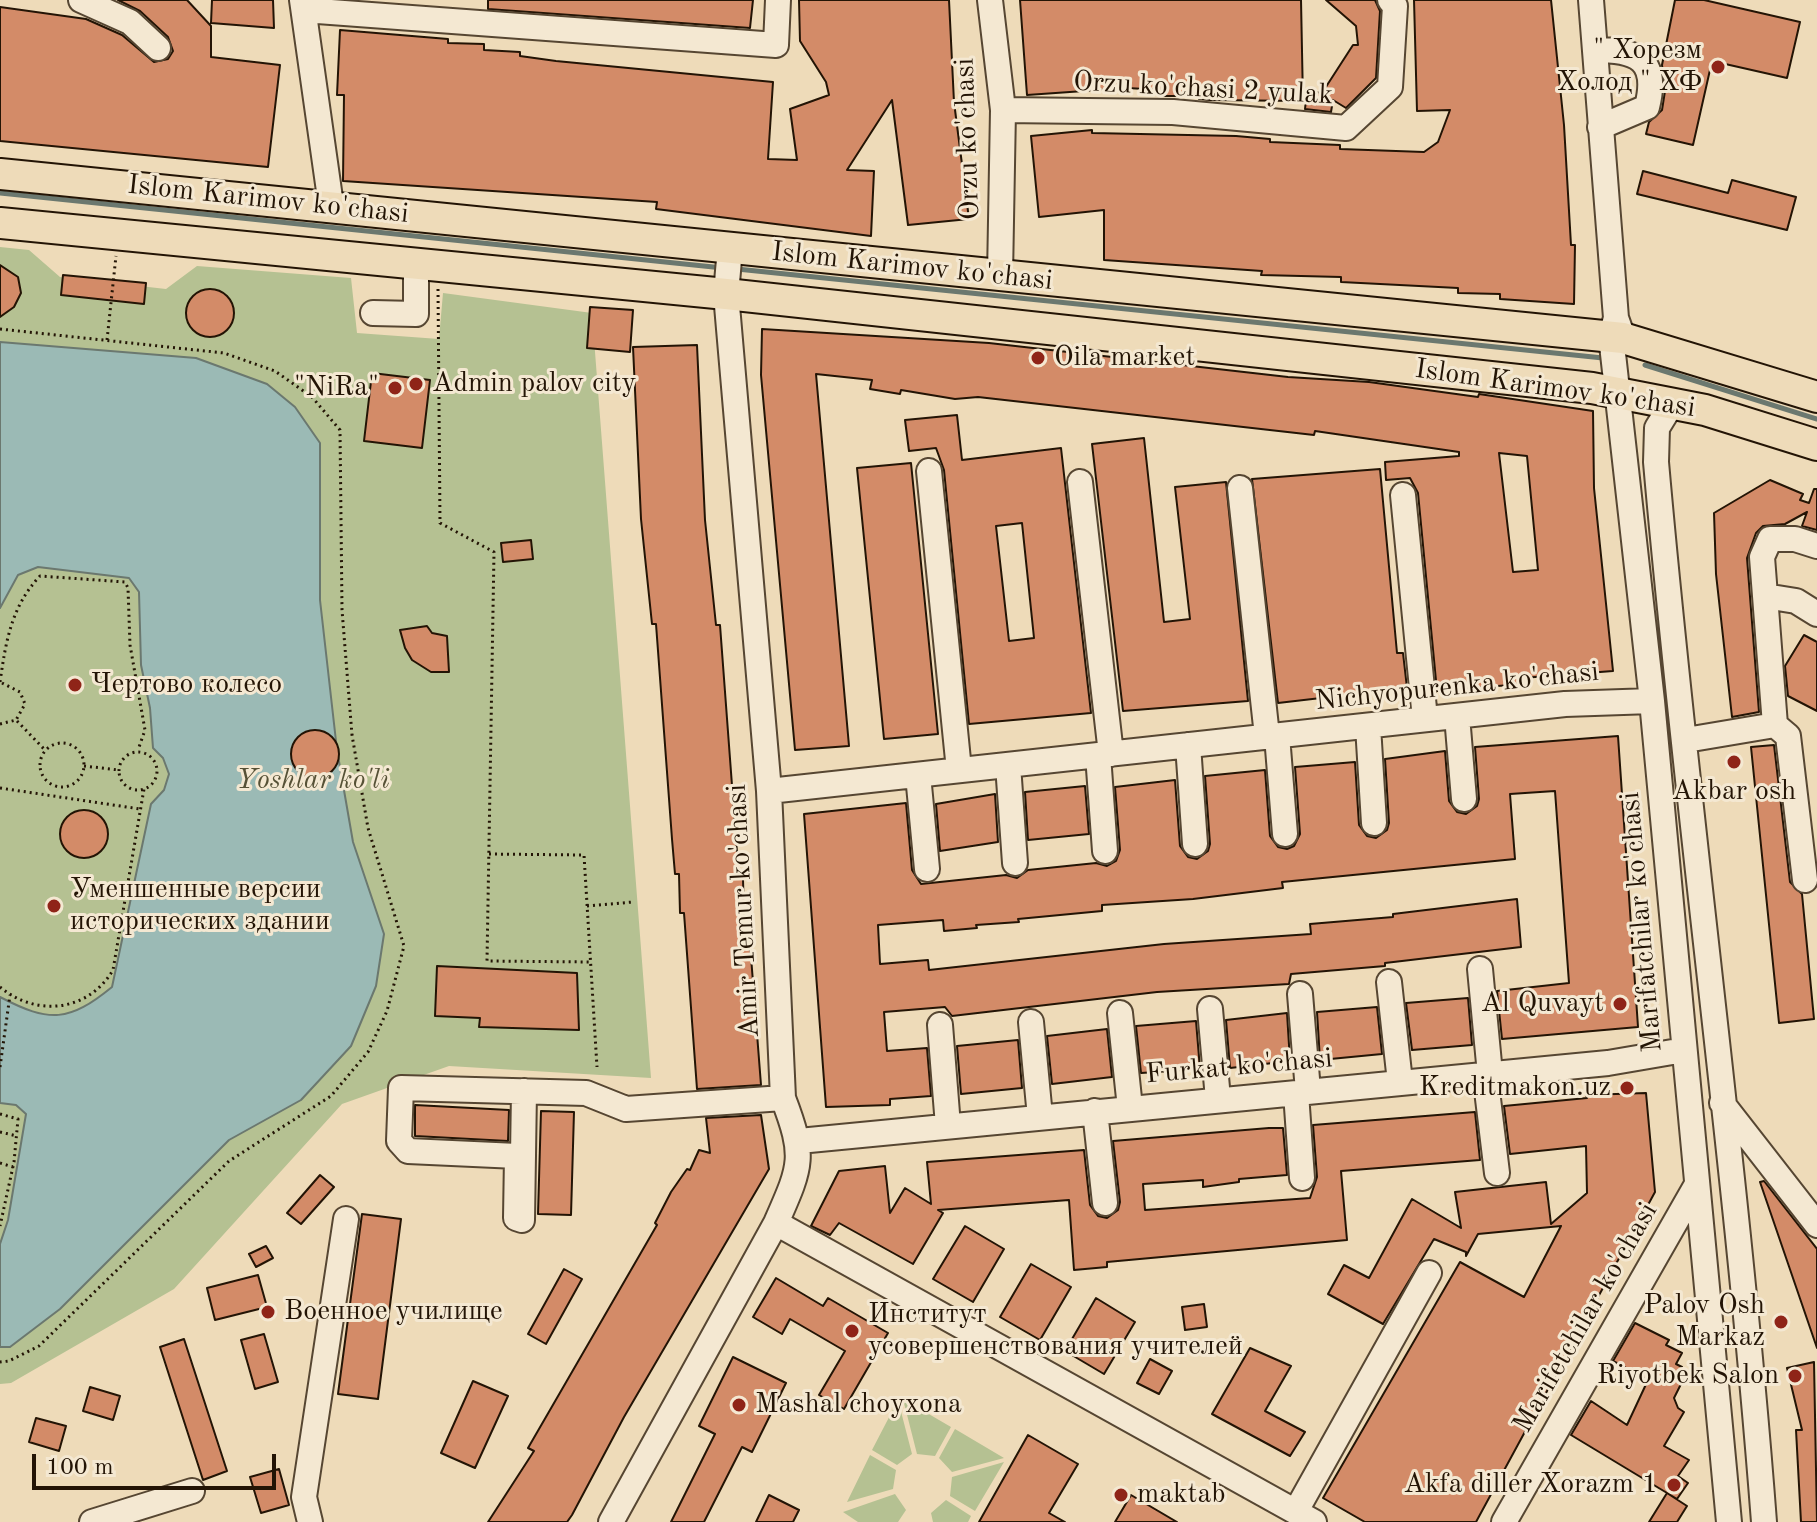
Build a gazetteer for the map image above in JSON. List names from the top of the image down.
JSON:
{
  "streets": {
    "main road": ["Islom Karimov ko'chasi"],
    "street": [
      "Orzu ko'chasi 2 yulak",
      "Orzu ko'chasi",
      "Nichyopurenka ko'chasi",
      "Amir Temur ko'chasi",
      "Marifatchilar ko'chasi",
      "Furkat ko'chasi",
      "Marifetchilar ko'chasi"
    ]
  },
  "crossings": [
    ["Orzu ko'chasi 2 yulak", "Orzu ko'chasi"],
    ["Orzu ko'chasi", "Islom Karimov ko'chasi"],
    ["Islom Karimov ko'chasi", "Amir Temur ko'chasi"],
    ["Islom Karimov ko'chasi", "Marifatchilar ko'chasi"],
    ["Nichyopurenka ko'chasi", "Amir Temur ko'chasi"],
    ["Nichyopurenka ko'chasi", "Marifatchilar ko'chasi"],
    ["Amir Temur ko'chasi", "Furkat ko'chasi"],
    ["Marifatchilar ko'chasi", "Furkat ko'chasi"],
    ["Marifatchilar ko'chasi", "Marifetchilar ko'chasi"]
  ],
  "parks": ["Yoshlar ko'li"],
  "places": [
    "\" Хорезм Холод \" ХФ",
    "Oila market",
    "Admin palov city",
    "\"NiRa\"",
    "Чертово колесо",
    "Akbar osh",
    "Уменшенные версии исторических здании",
    "Al Quvayt",
    "Kreditmakon.uz",
    "Военное училище",
    "Palov Osh Markaz",
    "Институт усовершенствования учителей",
    "Riyotbek Salon",
    "Mashal choyxona",
    "Akfa diller Xorazm 1",
    "maktab"
  ],
  "scale_bar": "100 m"
}
